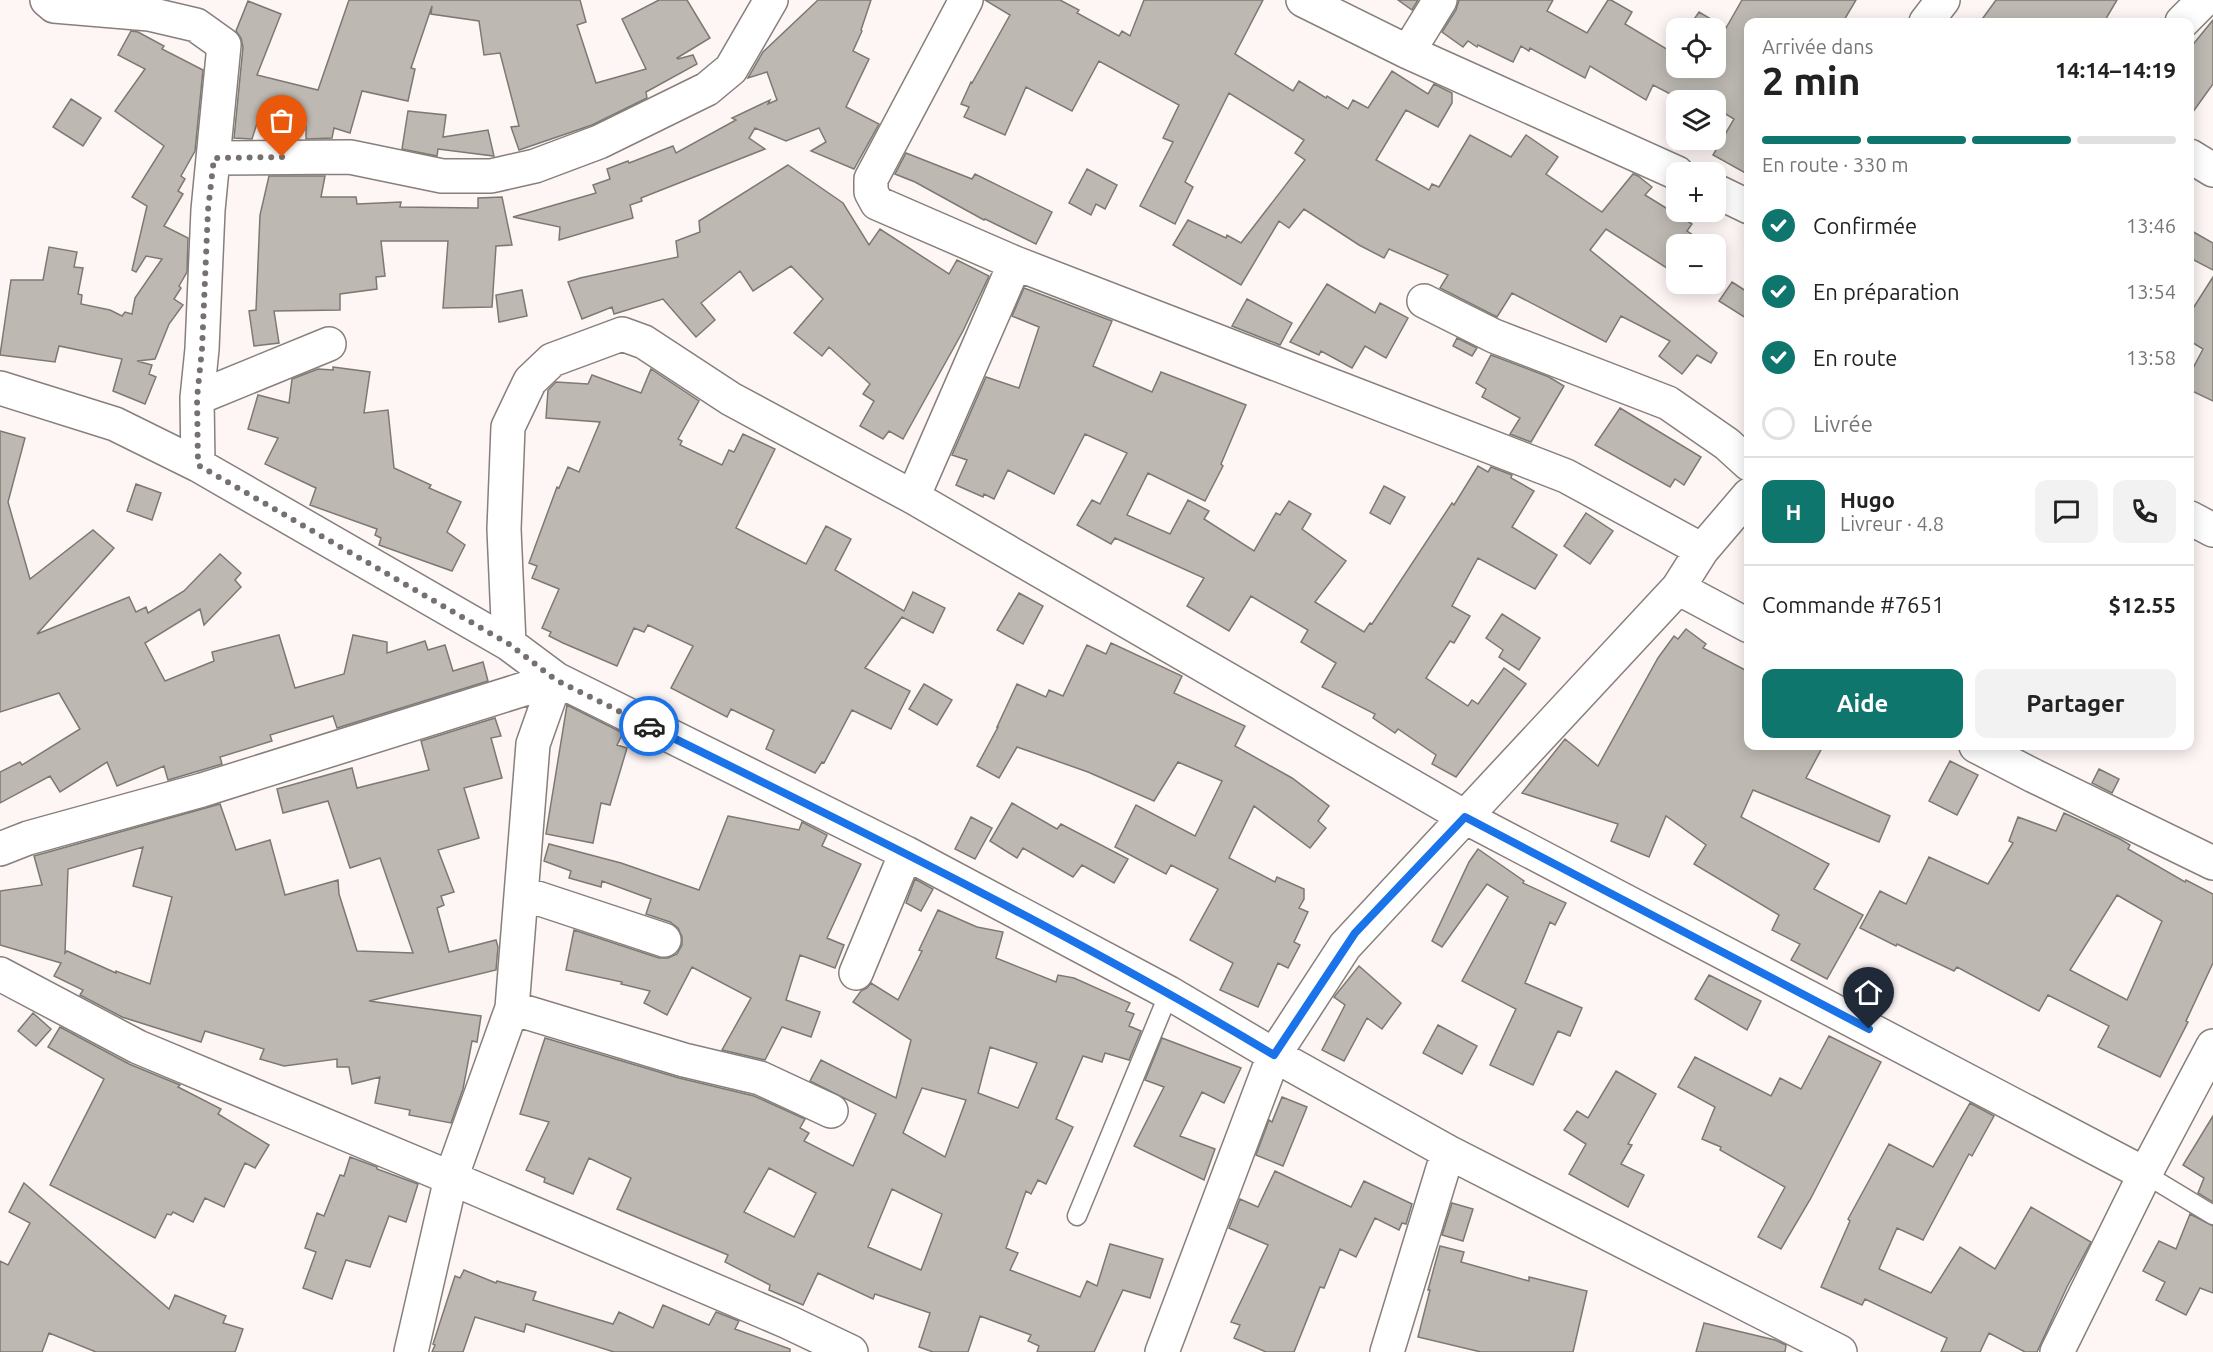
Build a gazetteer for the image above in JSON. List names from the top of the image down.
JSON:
{
  "page": {
    "map_buttons": ["+", "−"],
    "heading": ["2 min", "Arrivée dans", "14:14–14:19"],
    "panel": [
      "Hugo",
      "Livreur · 4.8",
      "Commande #7651",
      "$12.55"
    ],
    "bar": "En route · 330 m",
    "list": [
      ["Confirmée", "13:46"],
      ["En préparation", "13:54"],
      ["En route", "13:58"],
      "Livrée"
    ],
    "round": "H",
    "buttons": ["Aide", "Partager"]
  }
}
